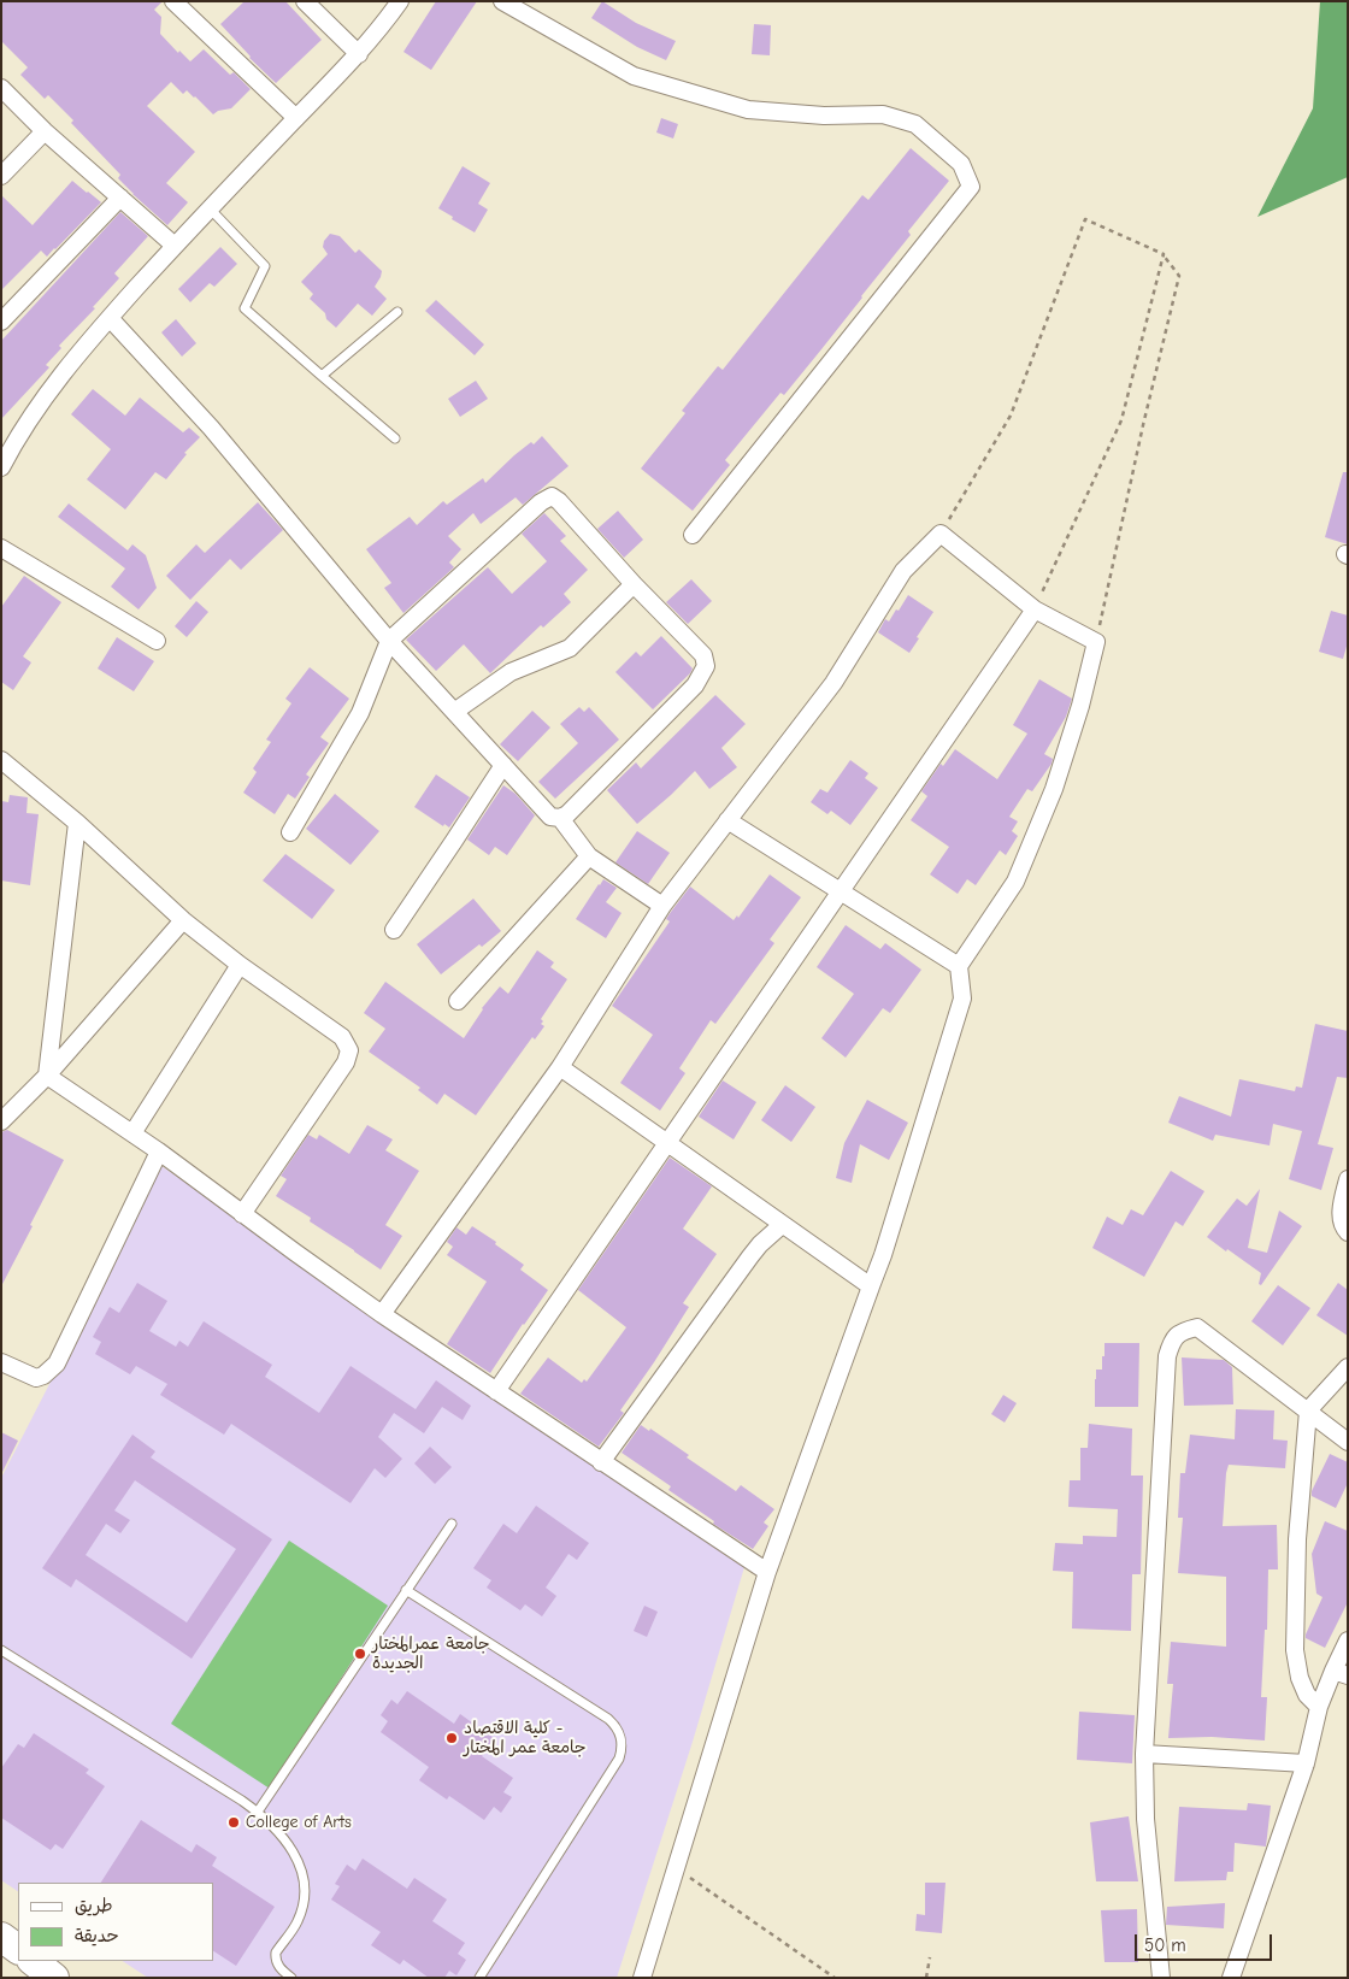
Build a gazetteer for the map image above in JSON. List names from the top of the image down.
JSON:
{
  "places": ["جامعة عمرالمختار الجديدة", "كلية الاقتصاد - جامعة عمر المختار", "College of Arts"],
  "legend": ["طريق", "حديقة"],
  "scale_bar": "50 m"
}
